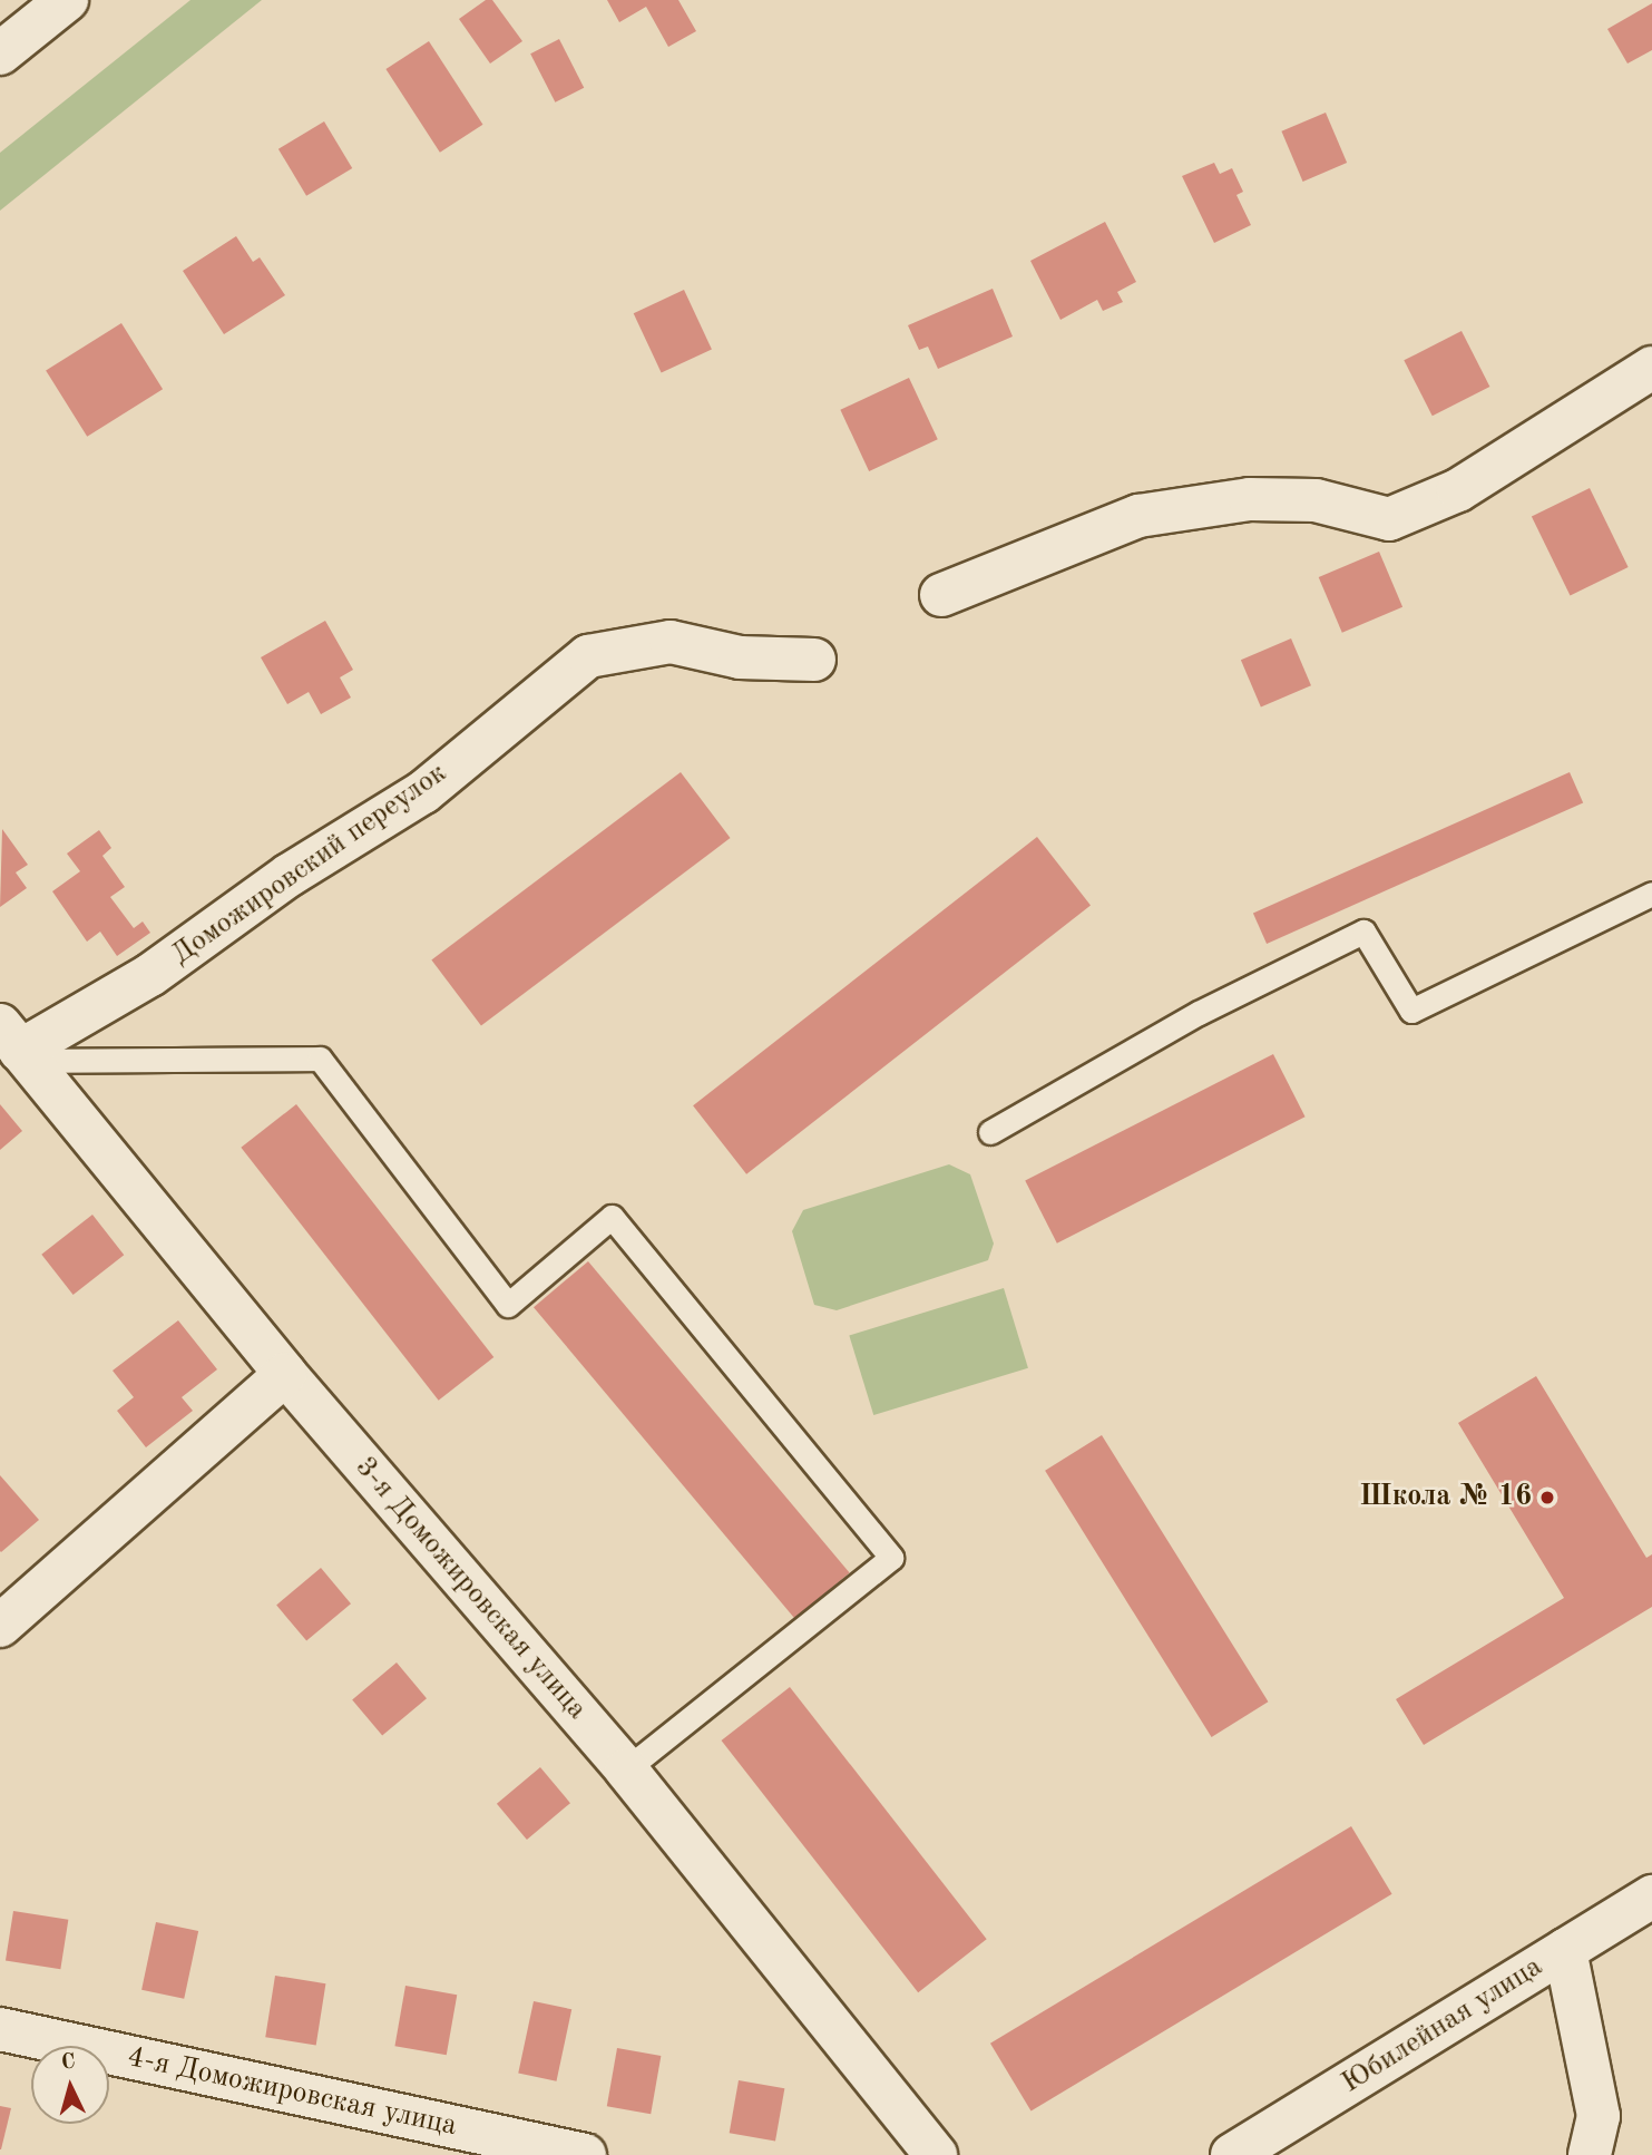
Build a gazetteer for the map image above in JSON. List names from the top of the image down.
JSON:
{
  "streets": {
    "street": [
      "Доможировский переулок",
      "3-я Доможировская улица",
      "Юбилейная улица",
      "4-я Доможировская улица"
    ]
  },
  "crossings": [
    ["Доможировский переулок", "3-я Доможировская улица"]
  ],
  "places": ["Школа № 16"],
  "north": "top"
}
